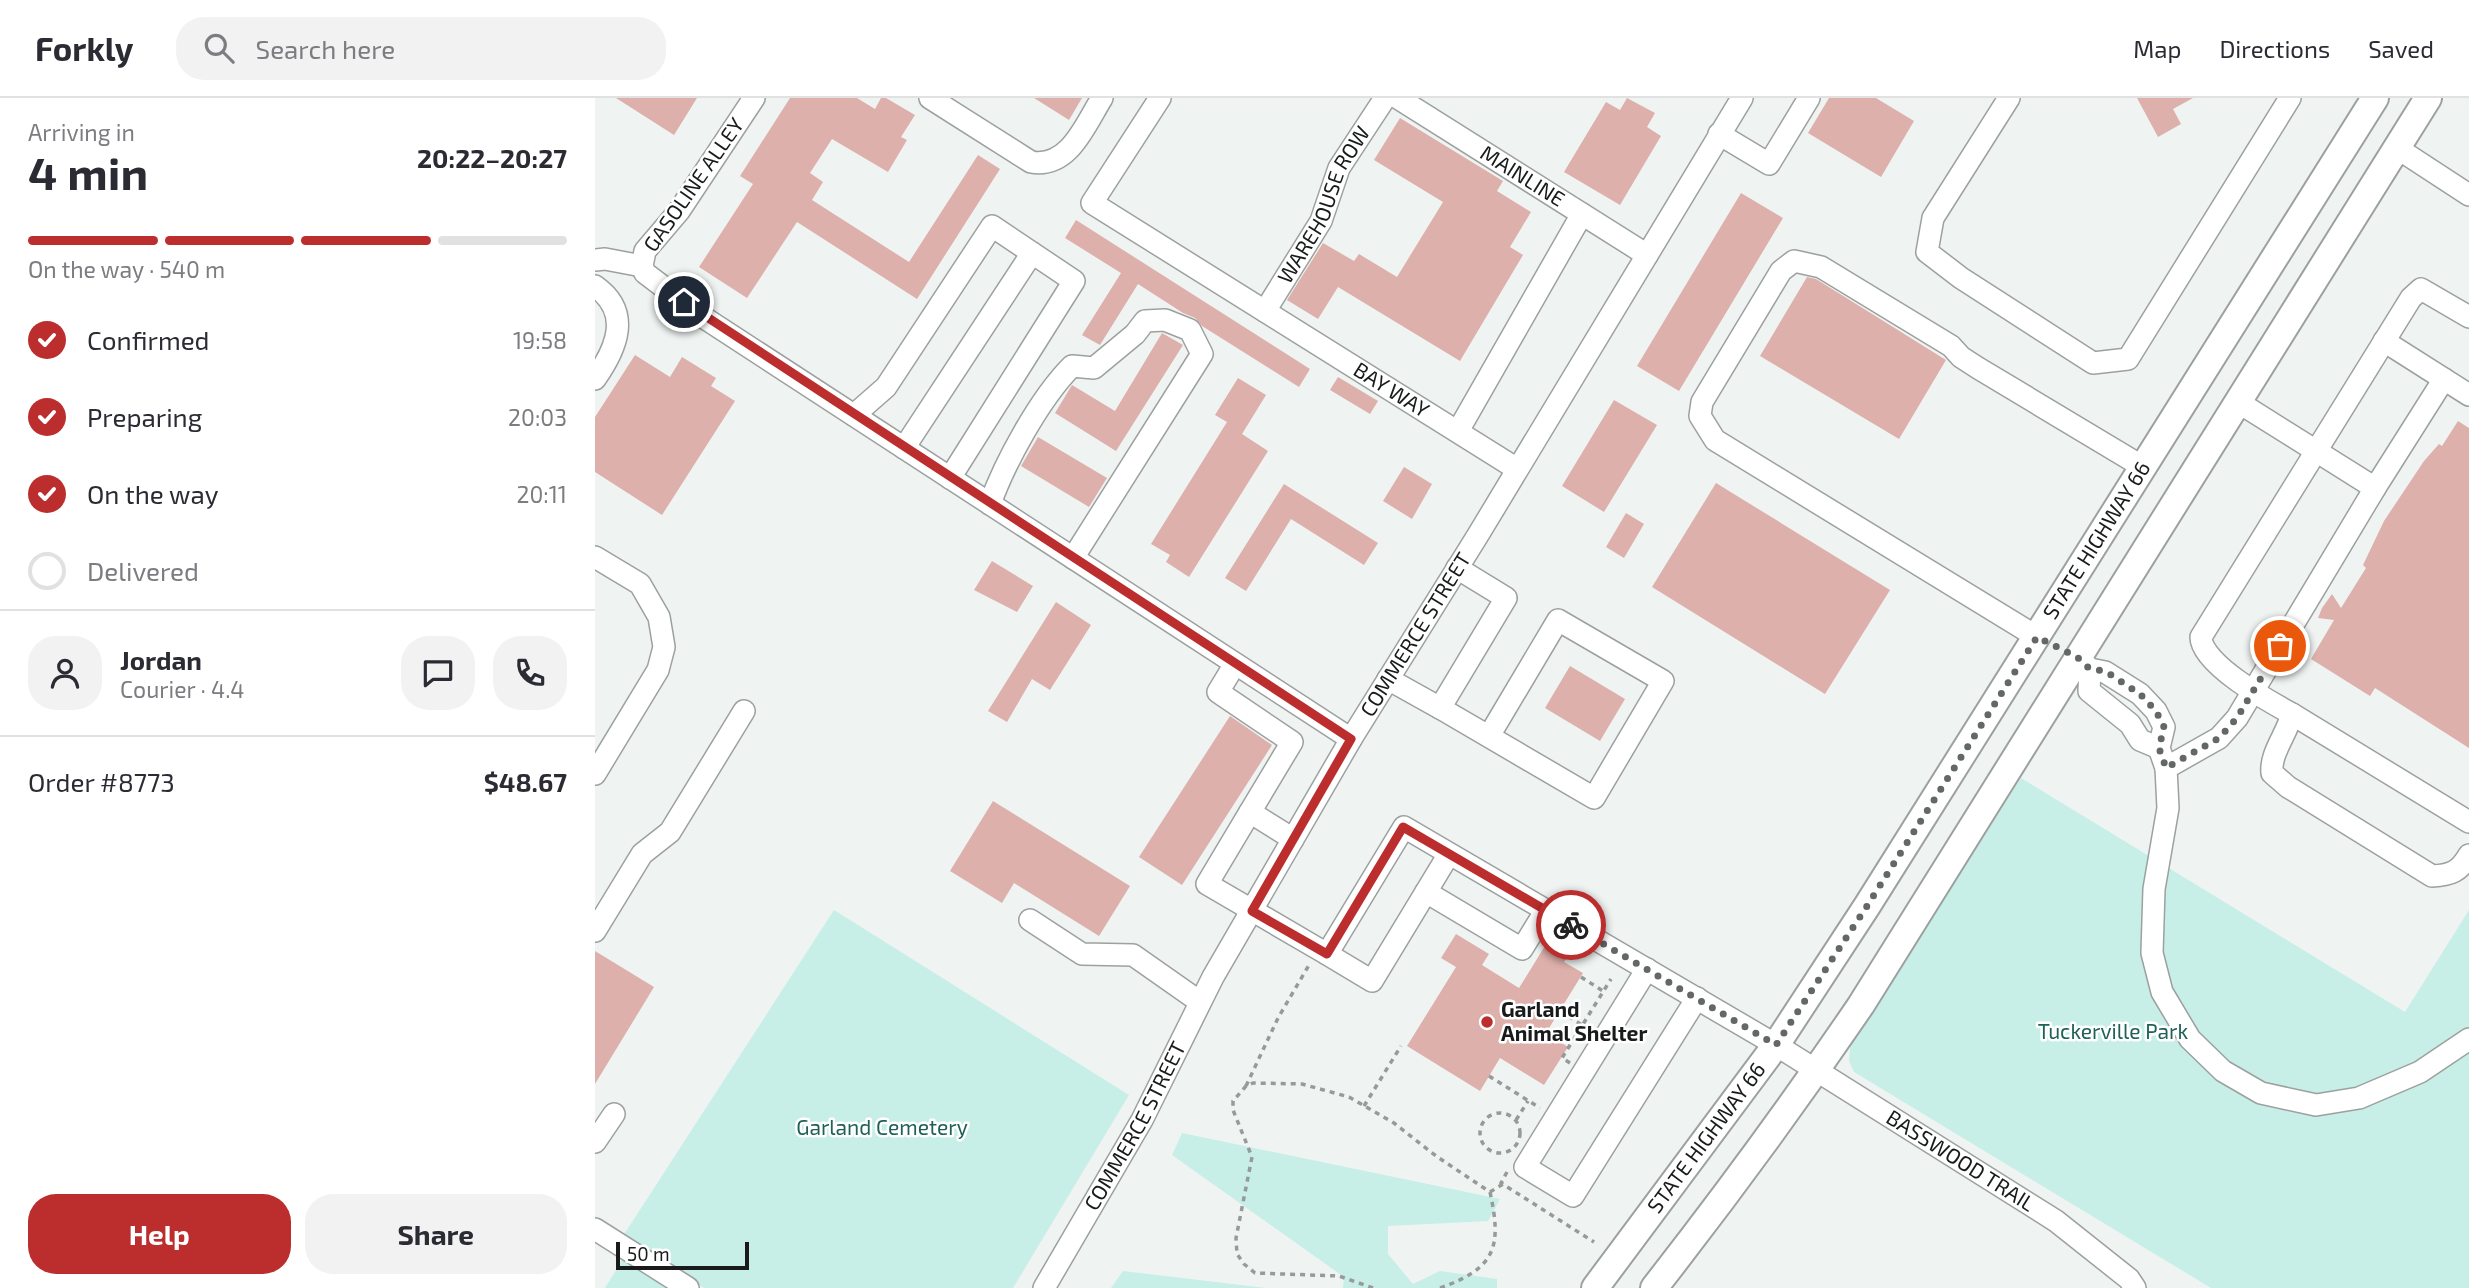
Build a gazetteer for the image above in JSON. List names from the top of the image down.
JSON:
{
  "streets": {
    "main road": ["STATE HIGHWAY 66"],
    "street": [
      "MAINLINE",
      "GASOLINE ALLEY",
      "WAREHOUSE ROW",
      "BAY WAY",
      "COMMERCE STREET",
      "BASSWOOD TRAIL"
    ]
  },
  "crossings": [
    ["MAINLINE", "COMMERCE STREET"],
    ["WAREHOUSE ROW", "BAY WAY"],
    ["BAY WAY", "COMMERCE STREET"],
    ["STATE HIGHWAY 66", "BASSWOOD TRAIL"]
  ],
  "parks": ["Tuckerville Park", "Garland Cemetery"],
  "places": ["Garland Animal Shelter"],
  "scale_bar": "50 m",
  "page": {
    "header": "Forkly",
    "search": "Search here",
    "nav": ["Map", "Directions", "Saved"],
    "heading": ["4 min", "Arriving in", "20:22–20:27"],
    "panel": [
      "Jordan",
      "Courier · 4.4",
      "Order #8773",
      "$48.67"
    ],
    "bar": "On the way · 540 m",
    "list": [
      ["Confirmed", "19:58"],
      ["Preparing", "20:03"],
      ["On the way", "20:11"],
      "Delivered"
    ],
    "buttons": ["Help", "Share"],
    "scale": "50 m"
  }
}
